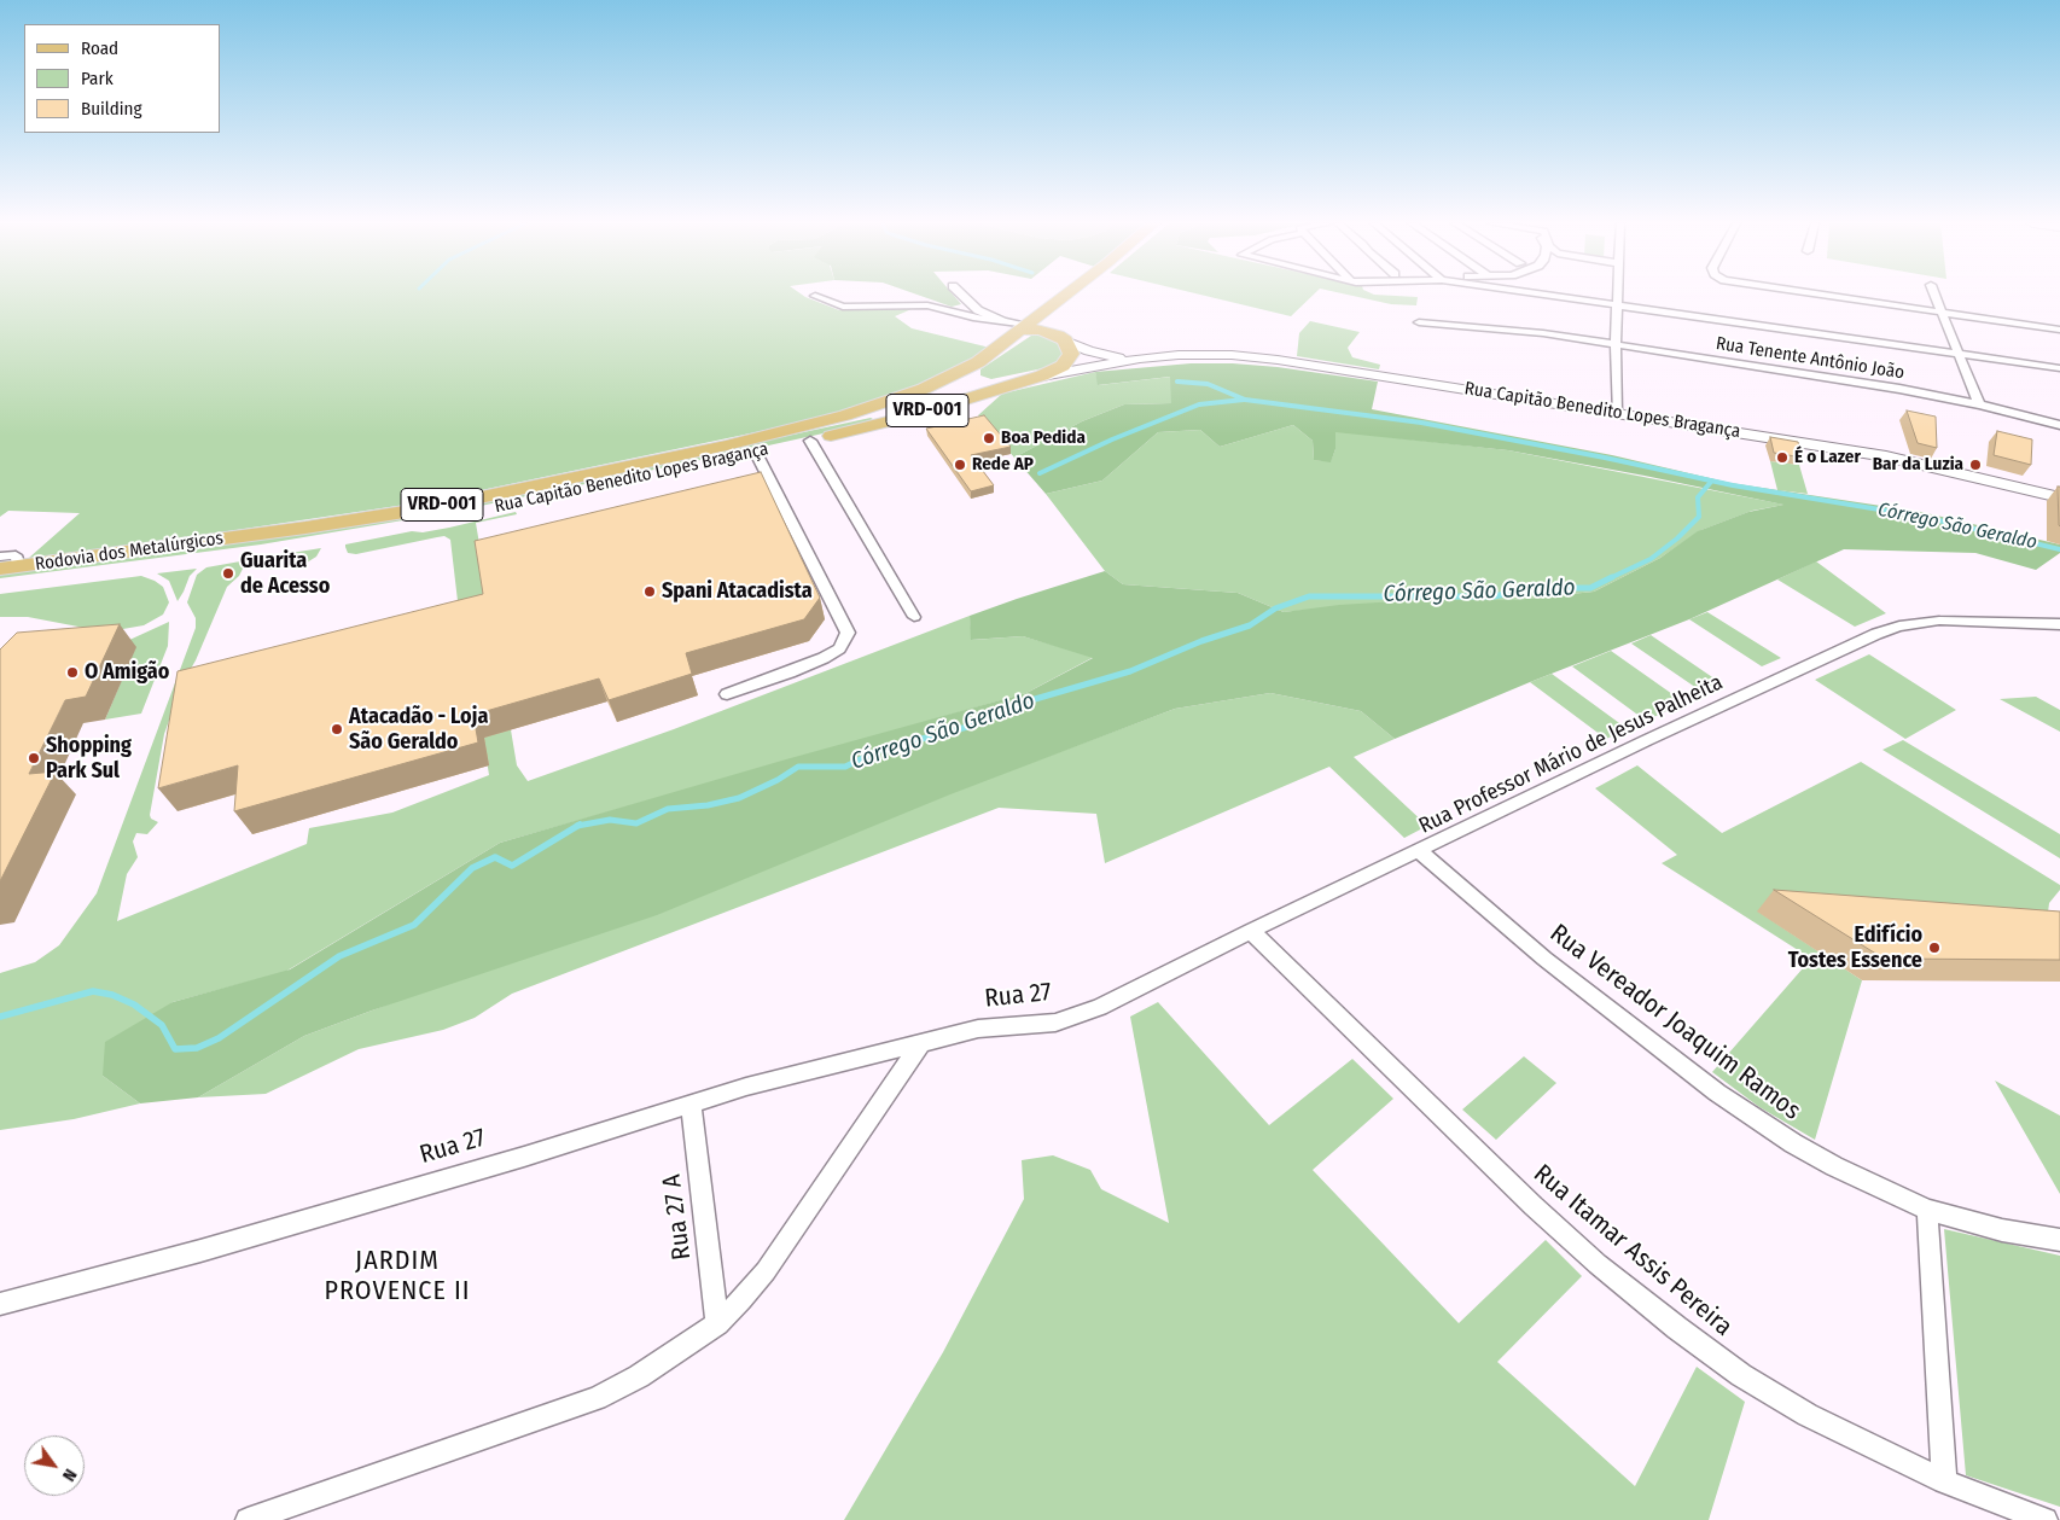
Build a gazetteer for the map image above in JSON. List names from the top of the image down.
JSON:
{
  "streets": {
    "main road": ["VRD-001", "Rua Capitão Benedito Lopes Bragança", "Rodovia dos Metalúrgicos"],
    "street": [
      "Rua Tenente Antônio João",
      "Rua Professor Mário de Jesus Palheita",
      "Rua 27",
      "Rua Vereador Joaquim Ramos",
      "Rua 27 A",
      "Rua Itamar Assis Pereira"
    ]
  },
  "crossings": [
    ["VRD-001", "Rua Capitão Benedito Lopes Bragança"],
    ["Rua Professor Mário de Jesus Palheita", "Rua 27"],
    ["Rua Professor Mário de Jesus Palheita", "Rua Vereador Joaquim Ramos"],
    ["Rua Professor Mário de Jesus Palheita", "Rua Itamar Assis Pereira"],
    ["Rua 27", "Rua 27 A"]
  ],
  "districts": ["JARDIM PROVENCE II"],
  "water": ["Córrego São Geraldo"],
  "places": [
    "Boa Pedida",
    "É o Lazer",
    "Rede AP",
    "Bar da Luzia",
    "Guarita de Acesso",
    "Spani Atacadista",
    "O Amigão",
    "Atacadão - Loja São Geraldo",
    "Shopping Park Sul",
    "Edifício Tostes Essence"
  ],
  "legend": ["Road", "Park", "Building"],
  "north": "bottom right"
}
